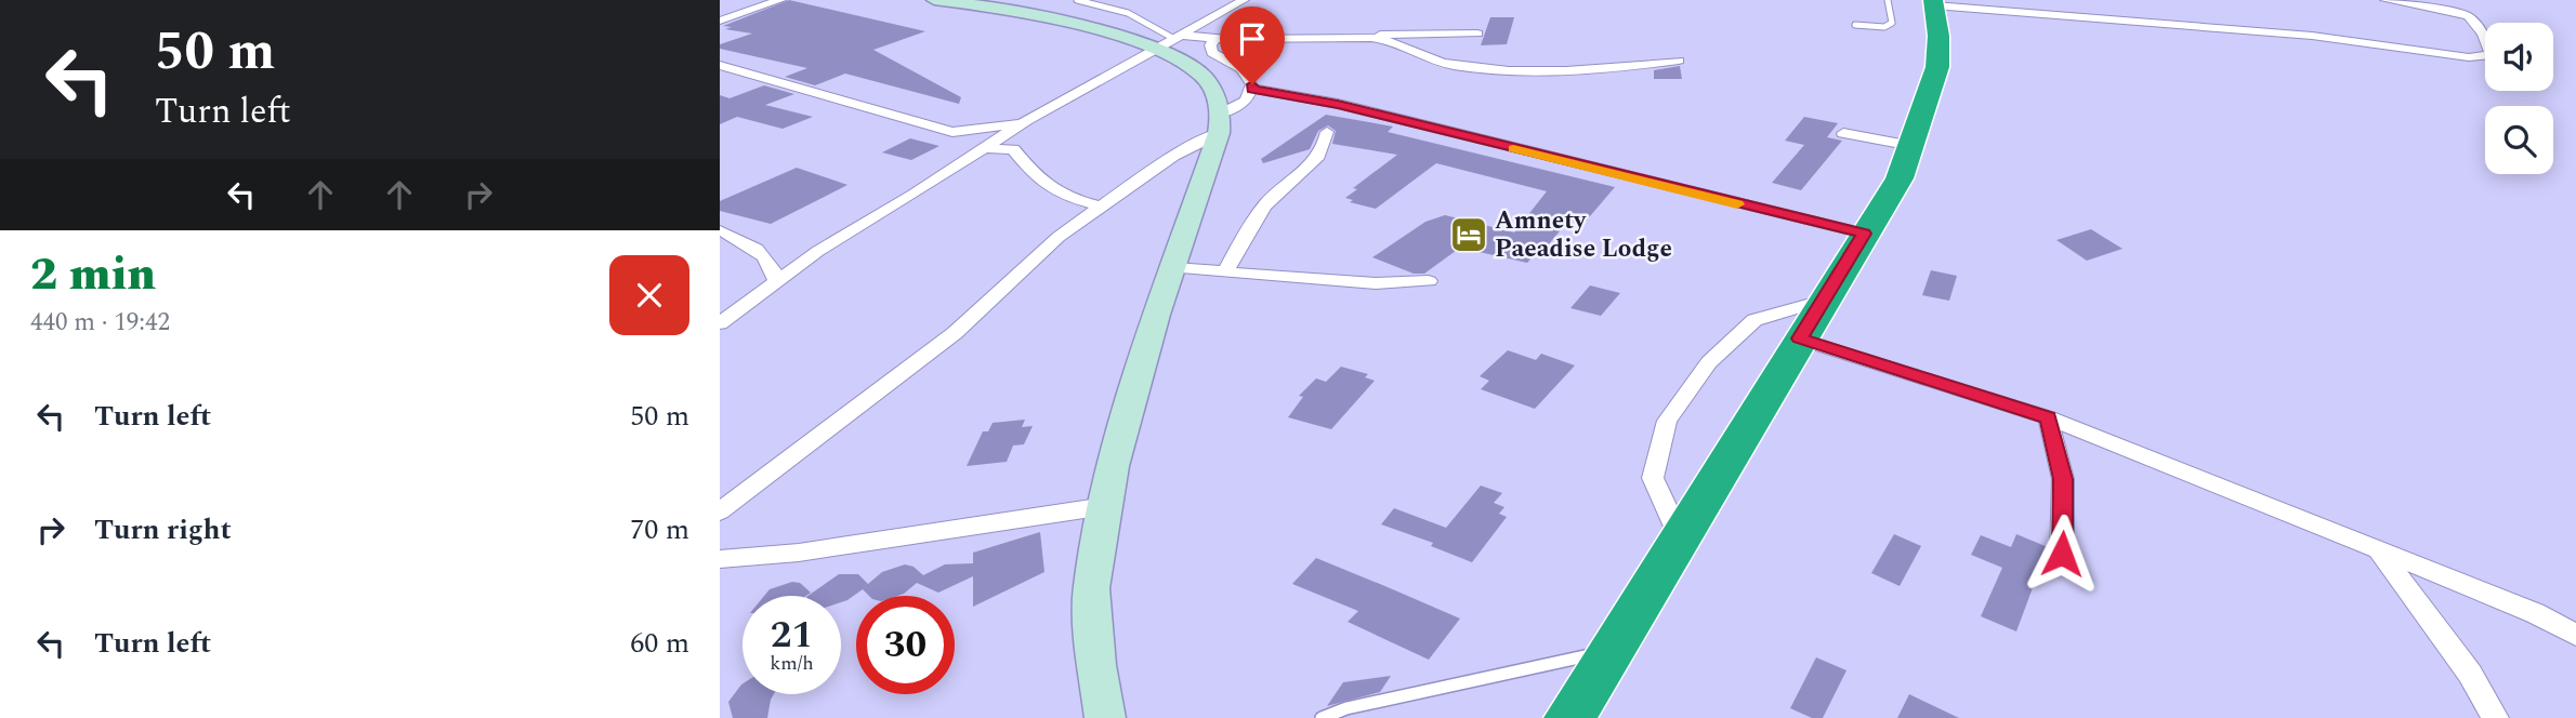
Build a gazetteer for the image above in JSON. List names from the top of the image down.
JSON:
{
  "places": {
    "hotel": ["Amnety Paeadise Lodge"]
  },
  "page": {
    "turn": ["50 m", "Turn left"],
    "heading": ["2 min", "440 m · 19:42"],
    "list": [
      {
        "name": "Turn left",
        "value": "50 m"
      },
      {
        "name": "Turn right",
        "value": "70 m"
      },
      {
        "name": "Turn left",
        "value": "60 m"
      }
    ],
    "speed": "21 km/h",
    "limit": "30"
  }
}
